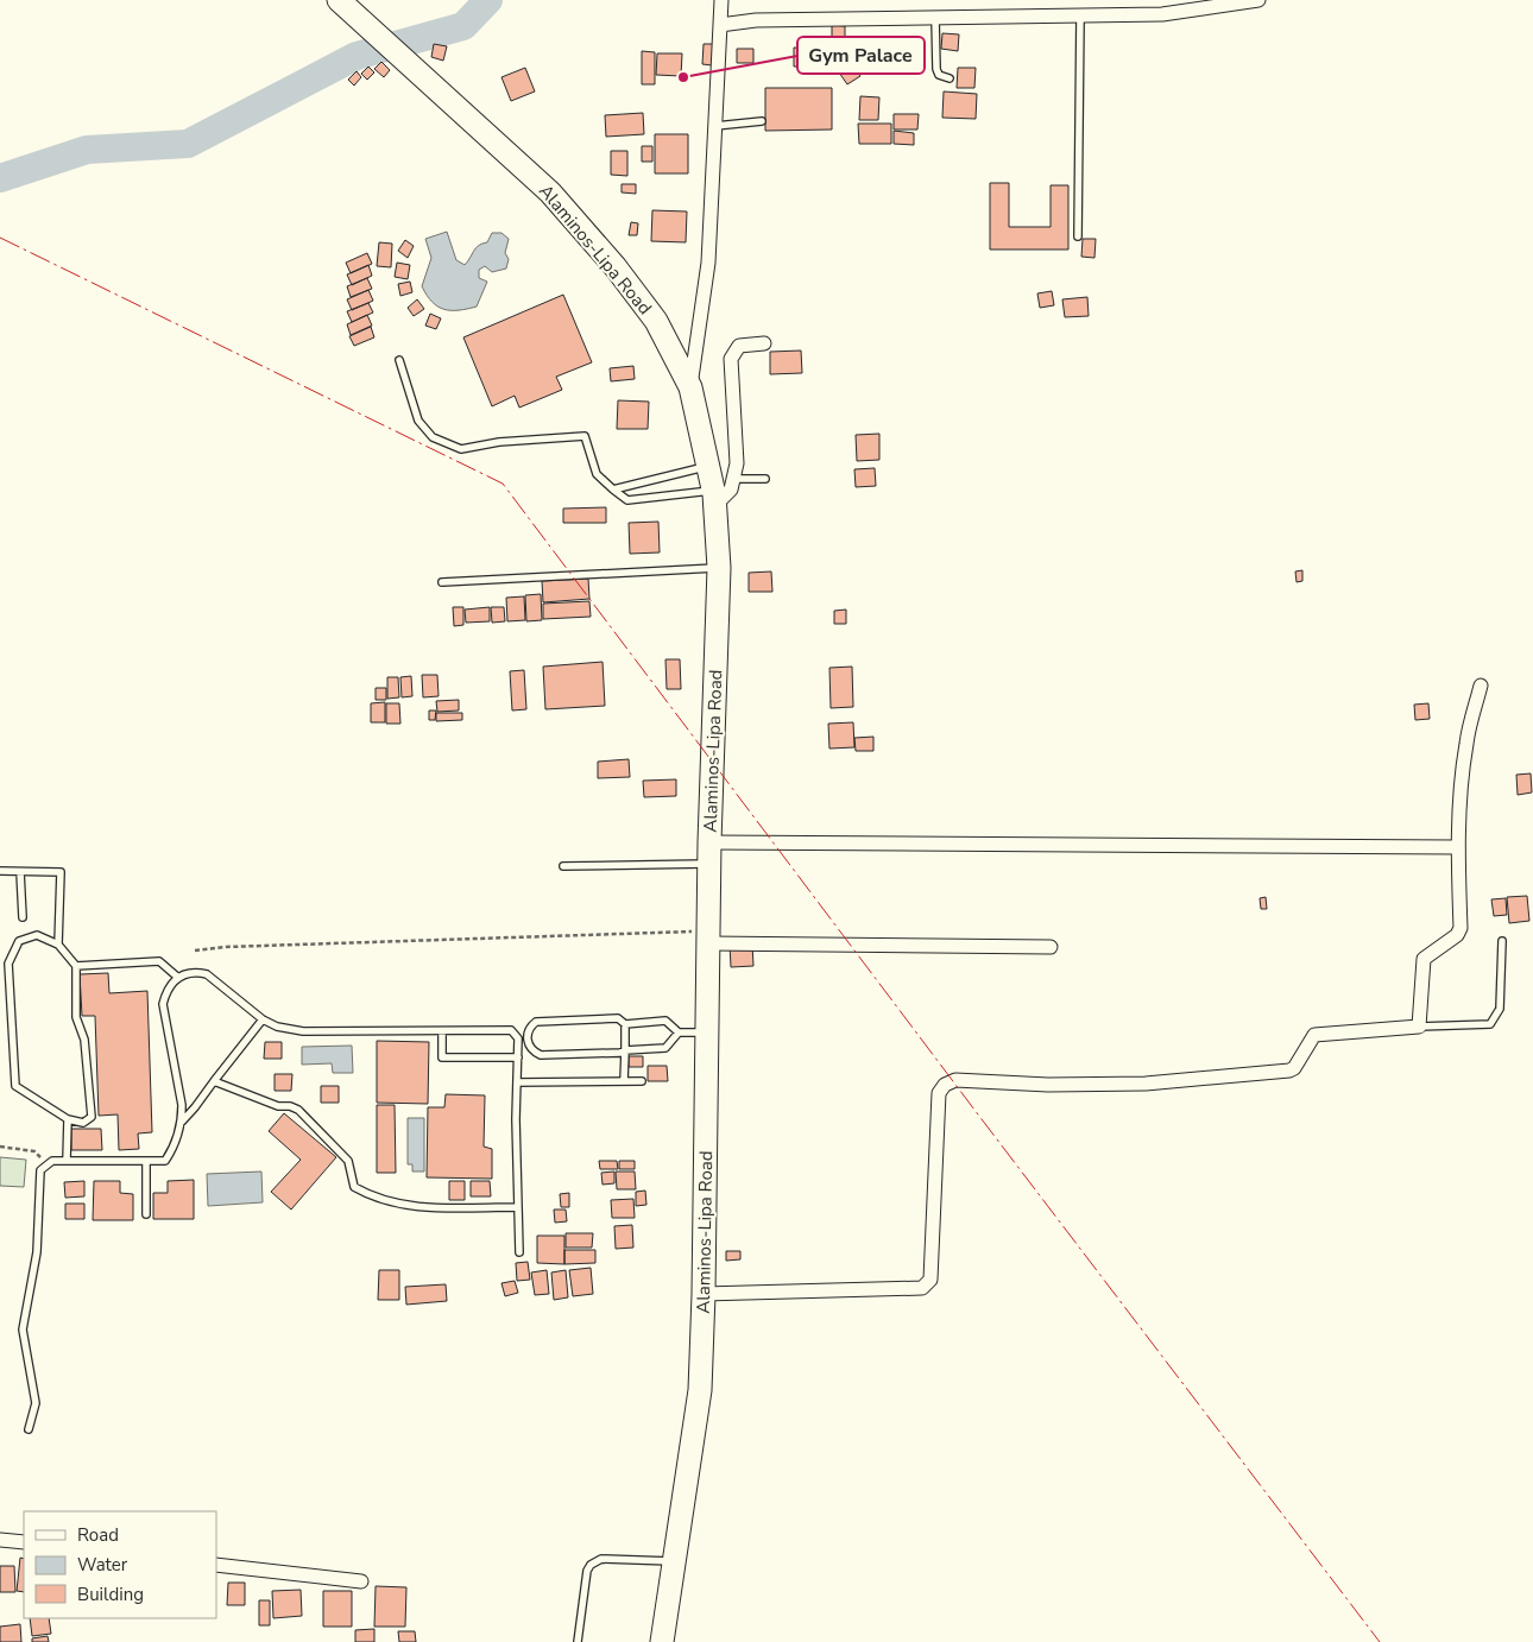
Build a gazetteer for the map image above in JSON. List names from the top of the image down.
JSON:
{
  "streets": {
    "main road": ["Alaminos-Lipa Road"]
  },
  "places": ["Gym Palace"],
  "legend": ["Road", "Water", "Building"]
}
